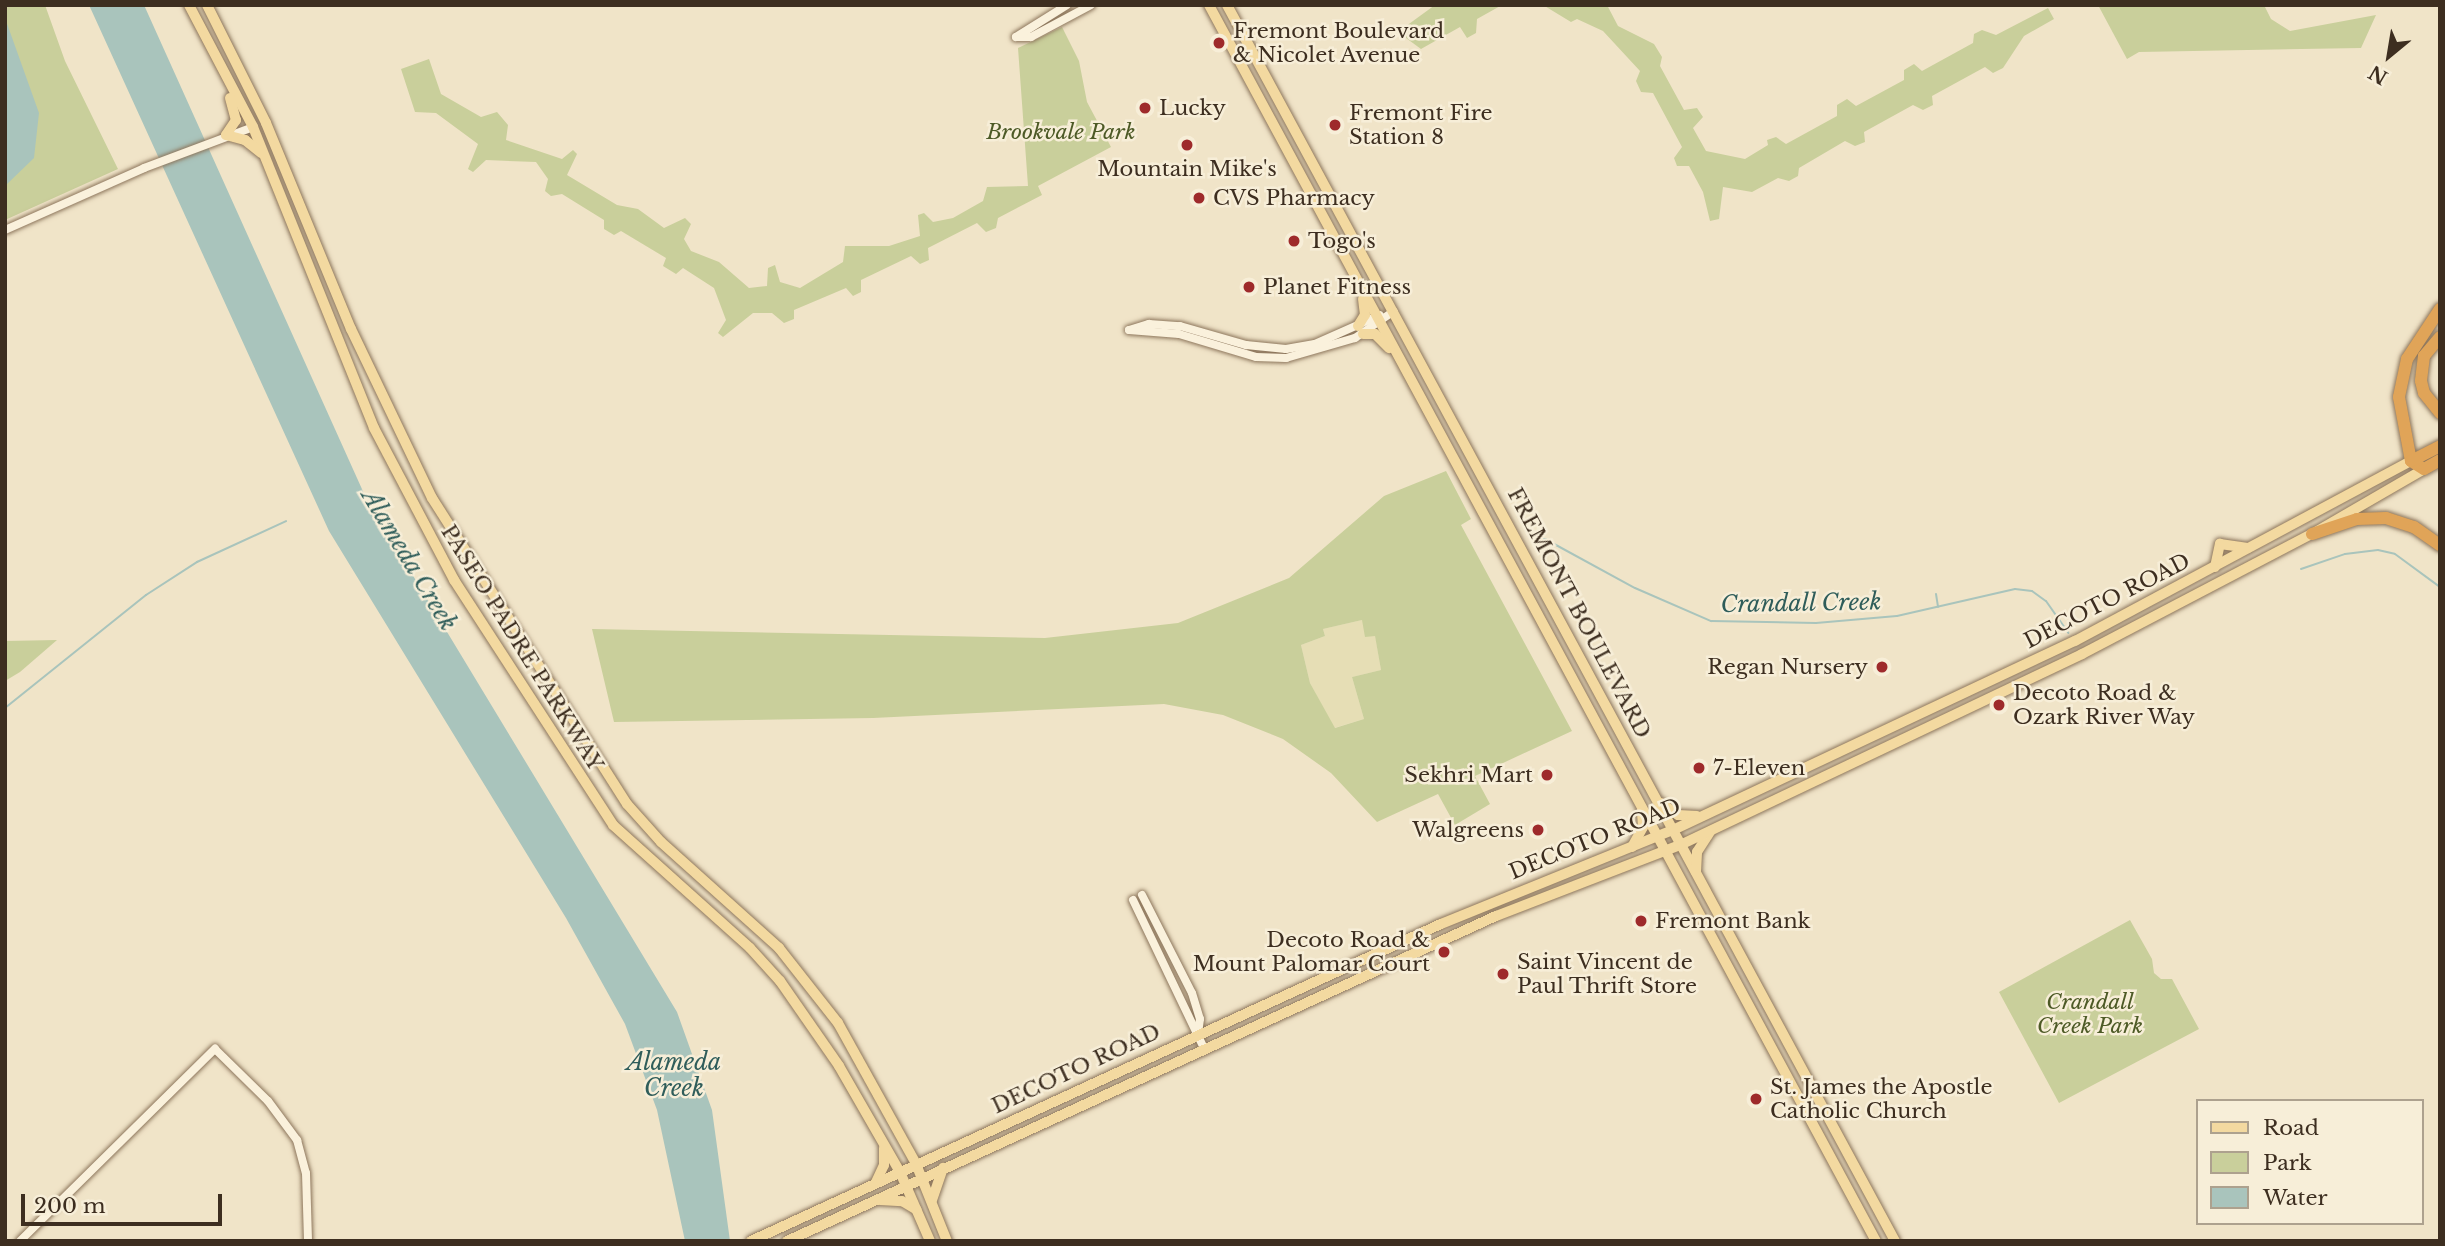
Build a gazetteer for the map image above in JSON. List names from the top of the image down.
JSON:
{
  "streets": {
    "highway": ["DECOTO ROAD"],
    "main road": ["FREMONT BOULEVARD", "PASEO PADRE PARKWAY"]
  },
  "crossings": [
    ["DECOTO ROAD", "FREMONT BOULEVARD"],
    ["DECOTO ROAD", "PASEO PADRE PARKWAY"]
  ],
  "water": ["Alameda Creek", "Crandall Creek"],
  "parks": ["Brookvale Park", "Crandall Creek Park"],
  "places": [
    "Fremont Boulevard & Nicolet Avenue",
    "Lucky",
    "Fremont Fire Station 8",
    "Mountain Mike's",
    "CVS Pharmacy",
    "Togo's",
    "Planet Fitness",
    "Regan Nursery",
    "Decoto Road & Ozark River Way",
    "7-Eleven",
    "Sekhri Mart",
    "Walgreens",
    "Fremont Bank",
    "Decoto Road & Mount Palomar Court",
    "Saint Vincent de Paul Thrift Store",
    "St. James the Apostle Catholic Church"
  ],
  "legend": ["Road", "Park", "Water"],
  "scale_bar": "200 m",
  "north": "bottom left"
}
